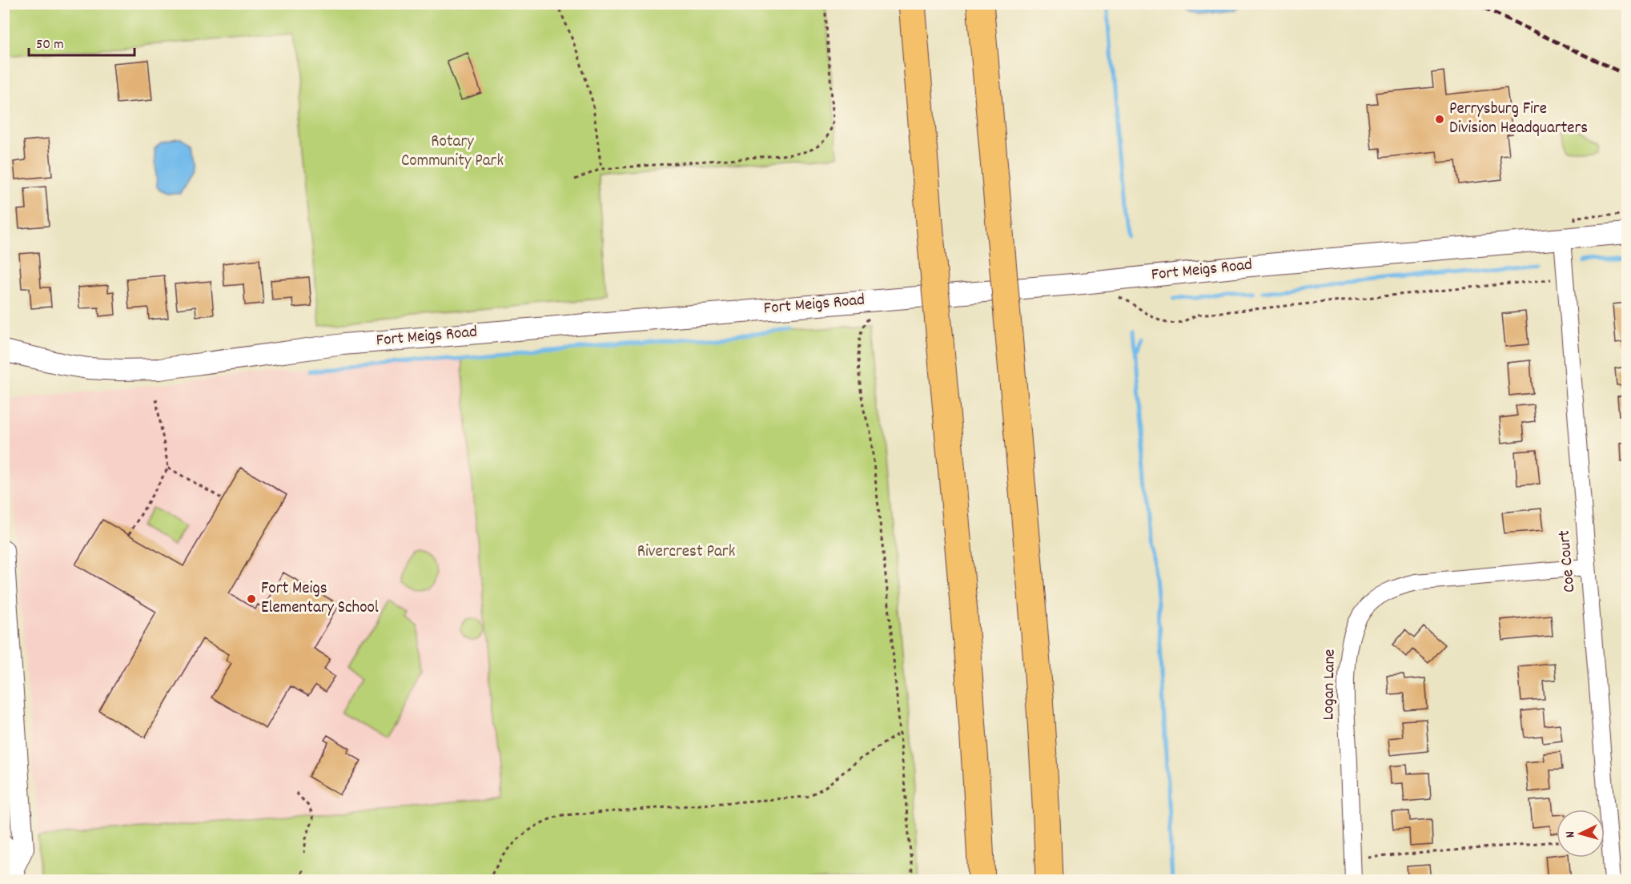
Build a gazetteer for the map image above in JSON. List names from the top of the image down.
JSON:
{
  "streets": {
    "street": ["Fort Meigs Road", "Coe Court", "Logan Lane"]
  },
  "crossings": [
    ["Fort Meigs Road", "Coe Court"],
    ["Coe Court", "Logan Lane"]
  ],
  "parks": ["Rotary Community Park", "Rivercrest Park"],
  "places": ["Perrysburg Fire Division Headquarters", "Fort Meigs Elementary School"],
  "scale_bar": "50 m",
  "north": "left"
}
